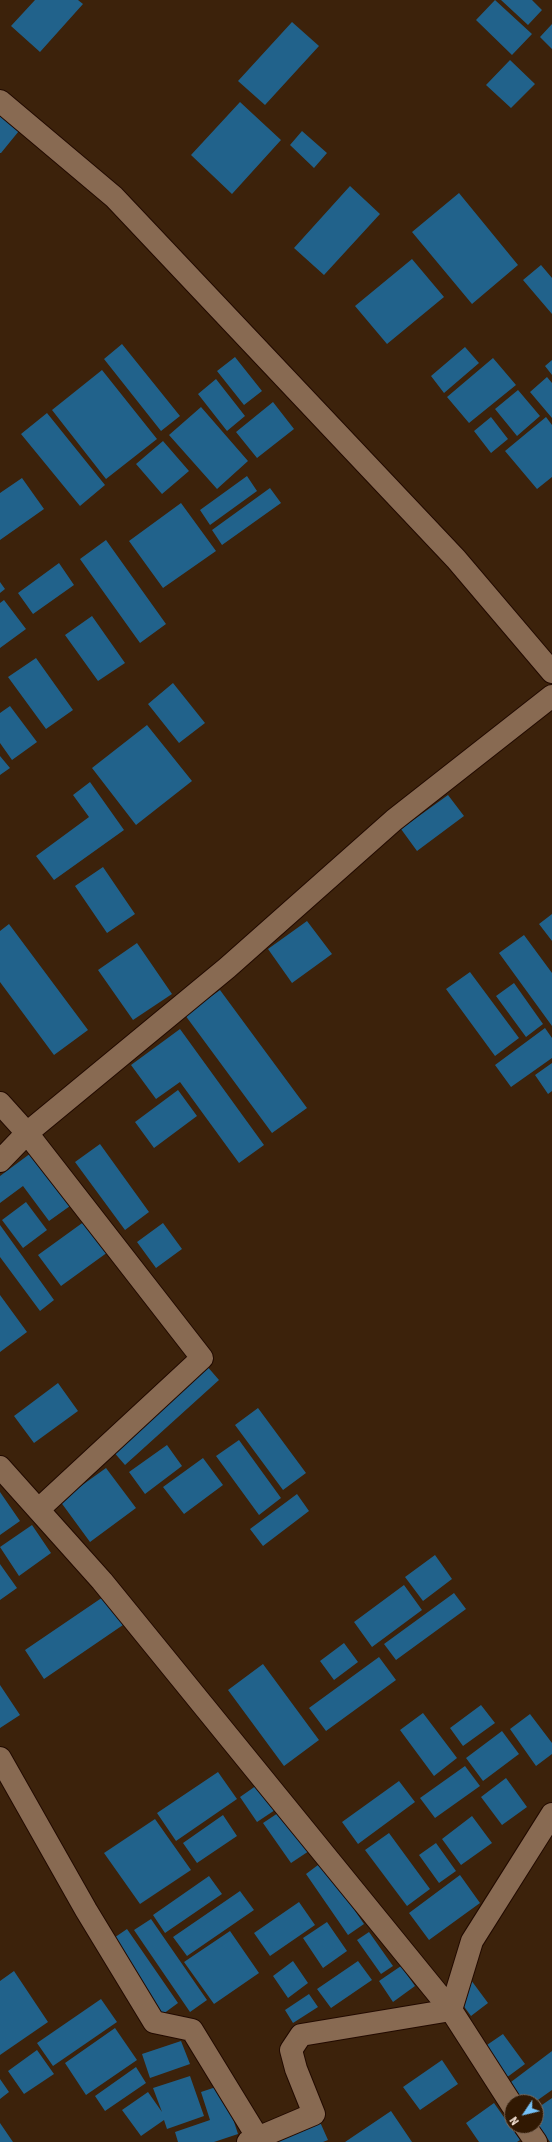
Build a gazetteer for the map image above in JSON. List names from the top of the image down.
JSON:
{
  "north": "bottom left"
}
